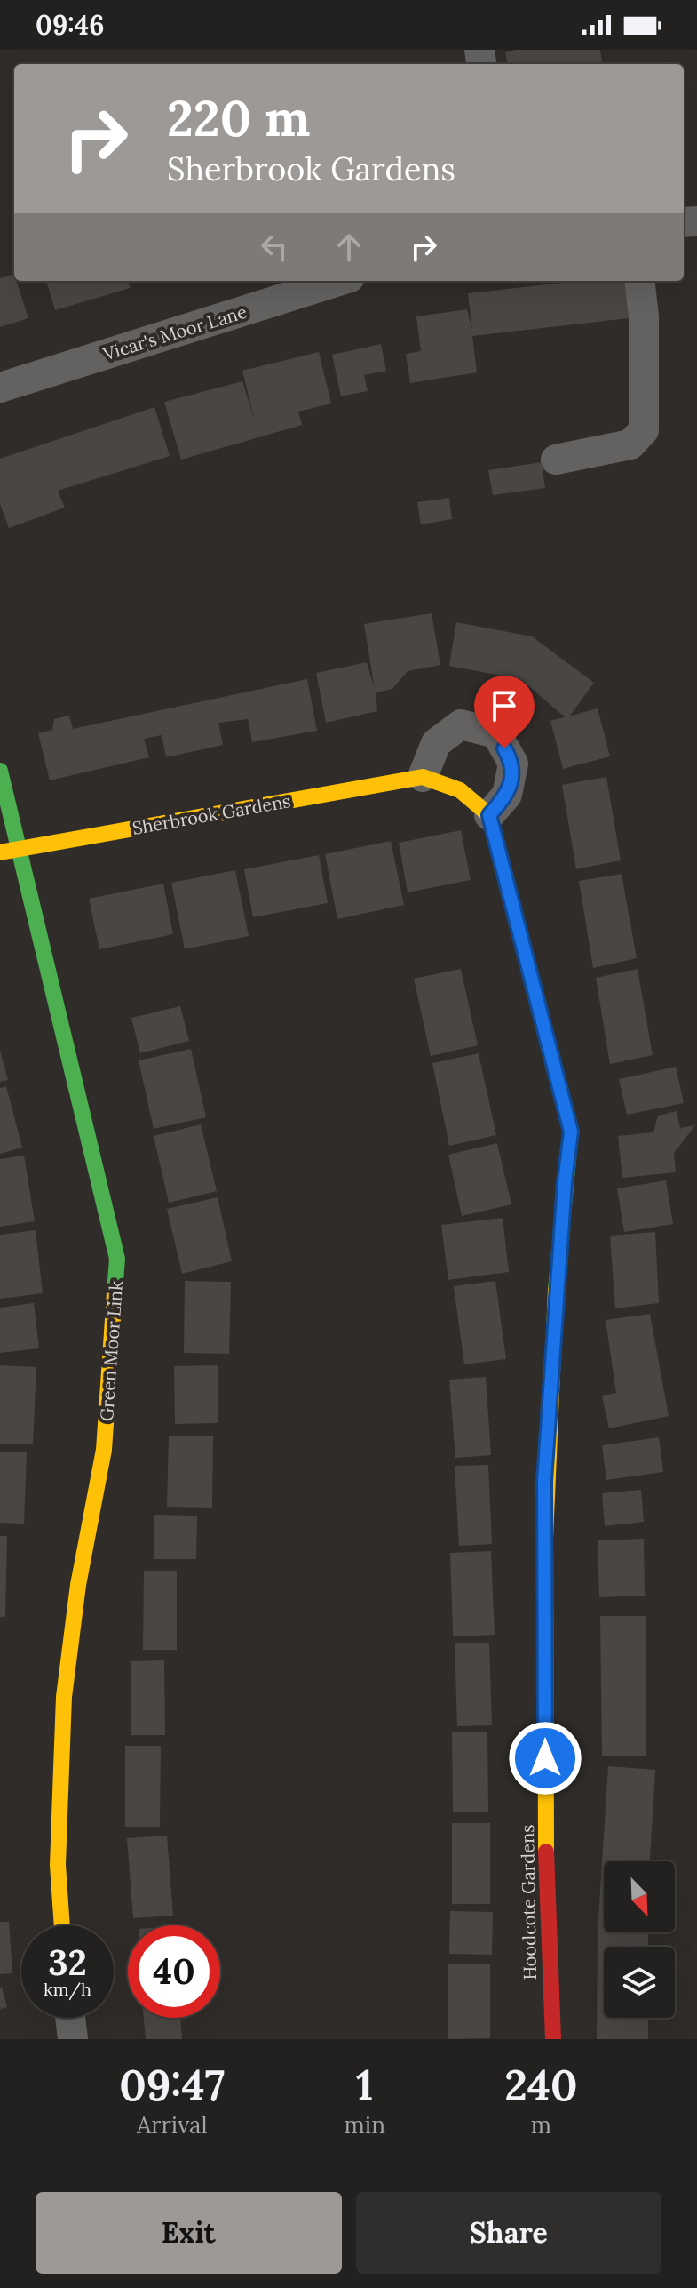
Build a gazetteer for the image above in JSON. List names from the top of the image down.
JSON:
{
  "streets": {
    "street": [
      "Vicar's Moor Lane",
      "Sherbrook Gardens",
      "Green Moor Link",
      "Hoodcote Gardens"
    ]
  },
  "crossings": [
    ["Sherbrook Gardens", "Green Moor Link"],
    ["Sherbrook Gardens", "Hoodcote Gardens"]
  ],
  "north": "bottom right",
  "page": {
    "status": "09:46",
    "turn": ["220 m", "Sherbrook Gardens"],
    "speed": "32 km/h",
    "limit": "40",
    "eta": [
      "09:47",
      "Arrival",
      "1",
      "min",
      "240",
      "m"
    ],
    "buttons": ["Exit", "Share"]
  }
}
